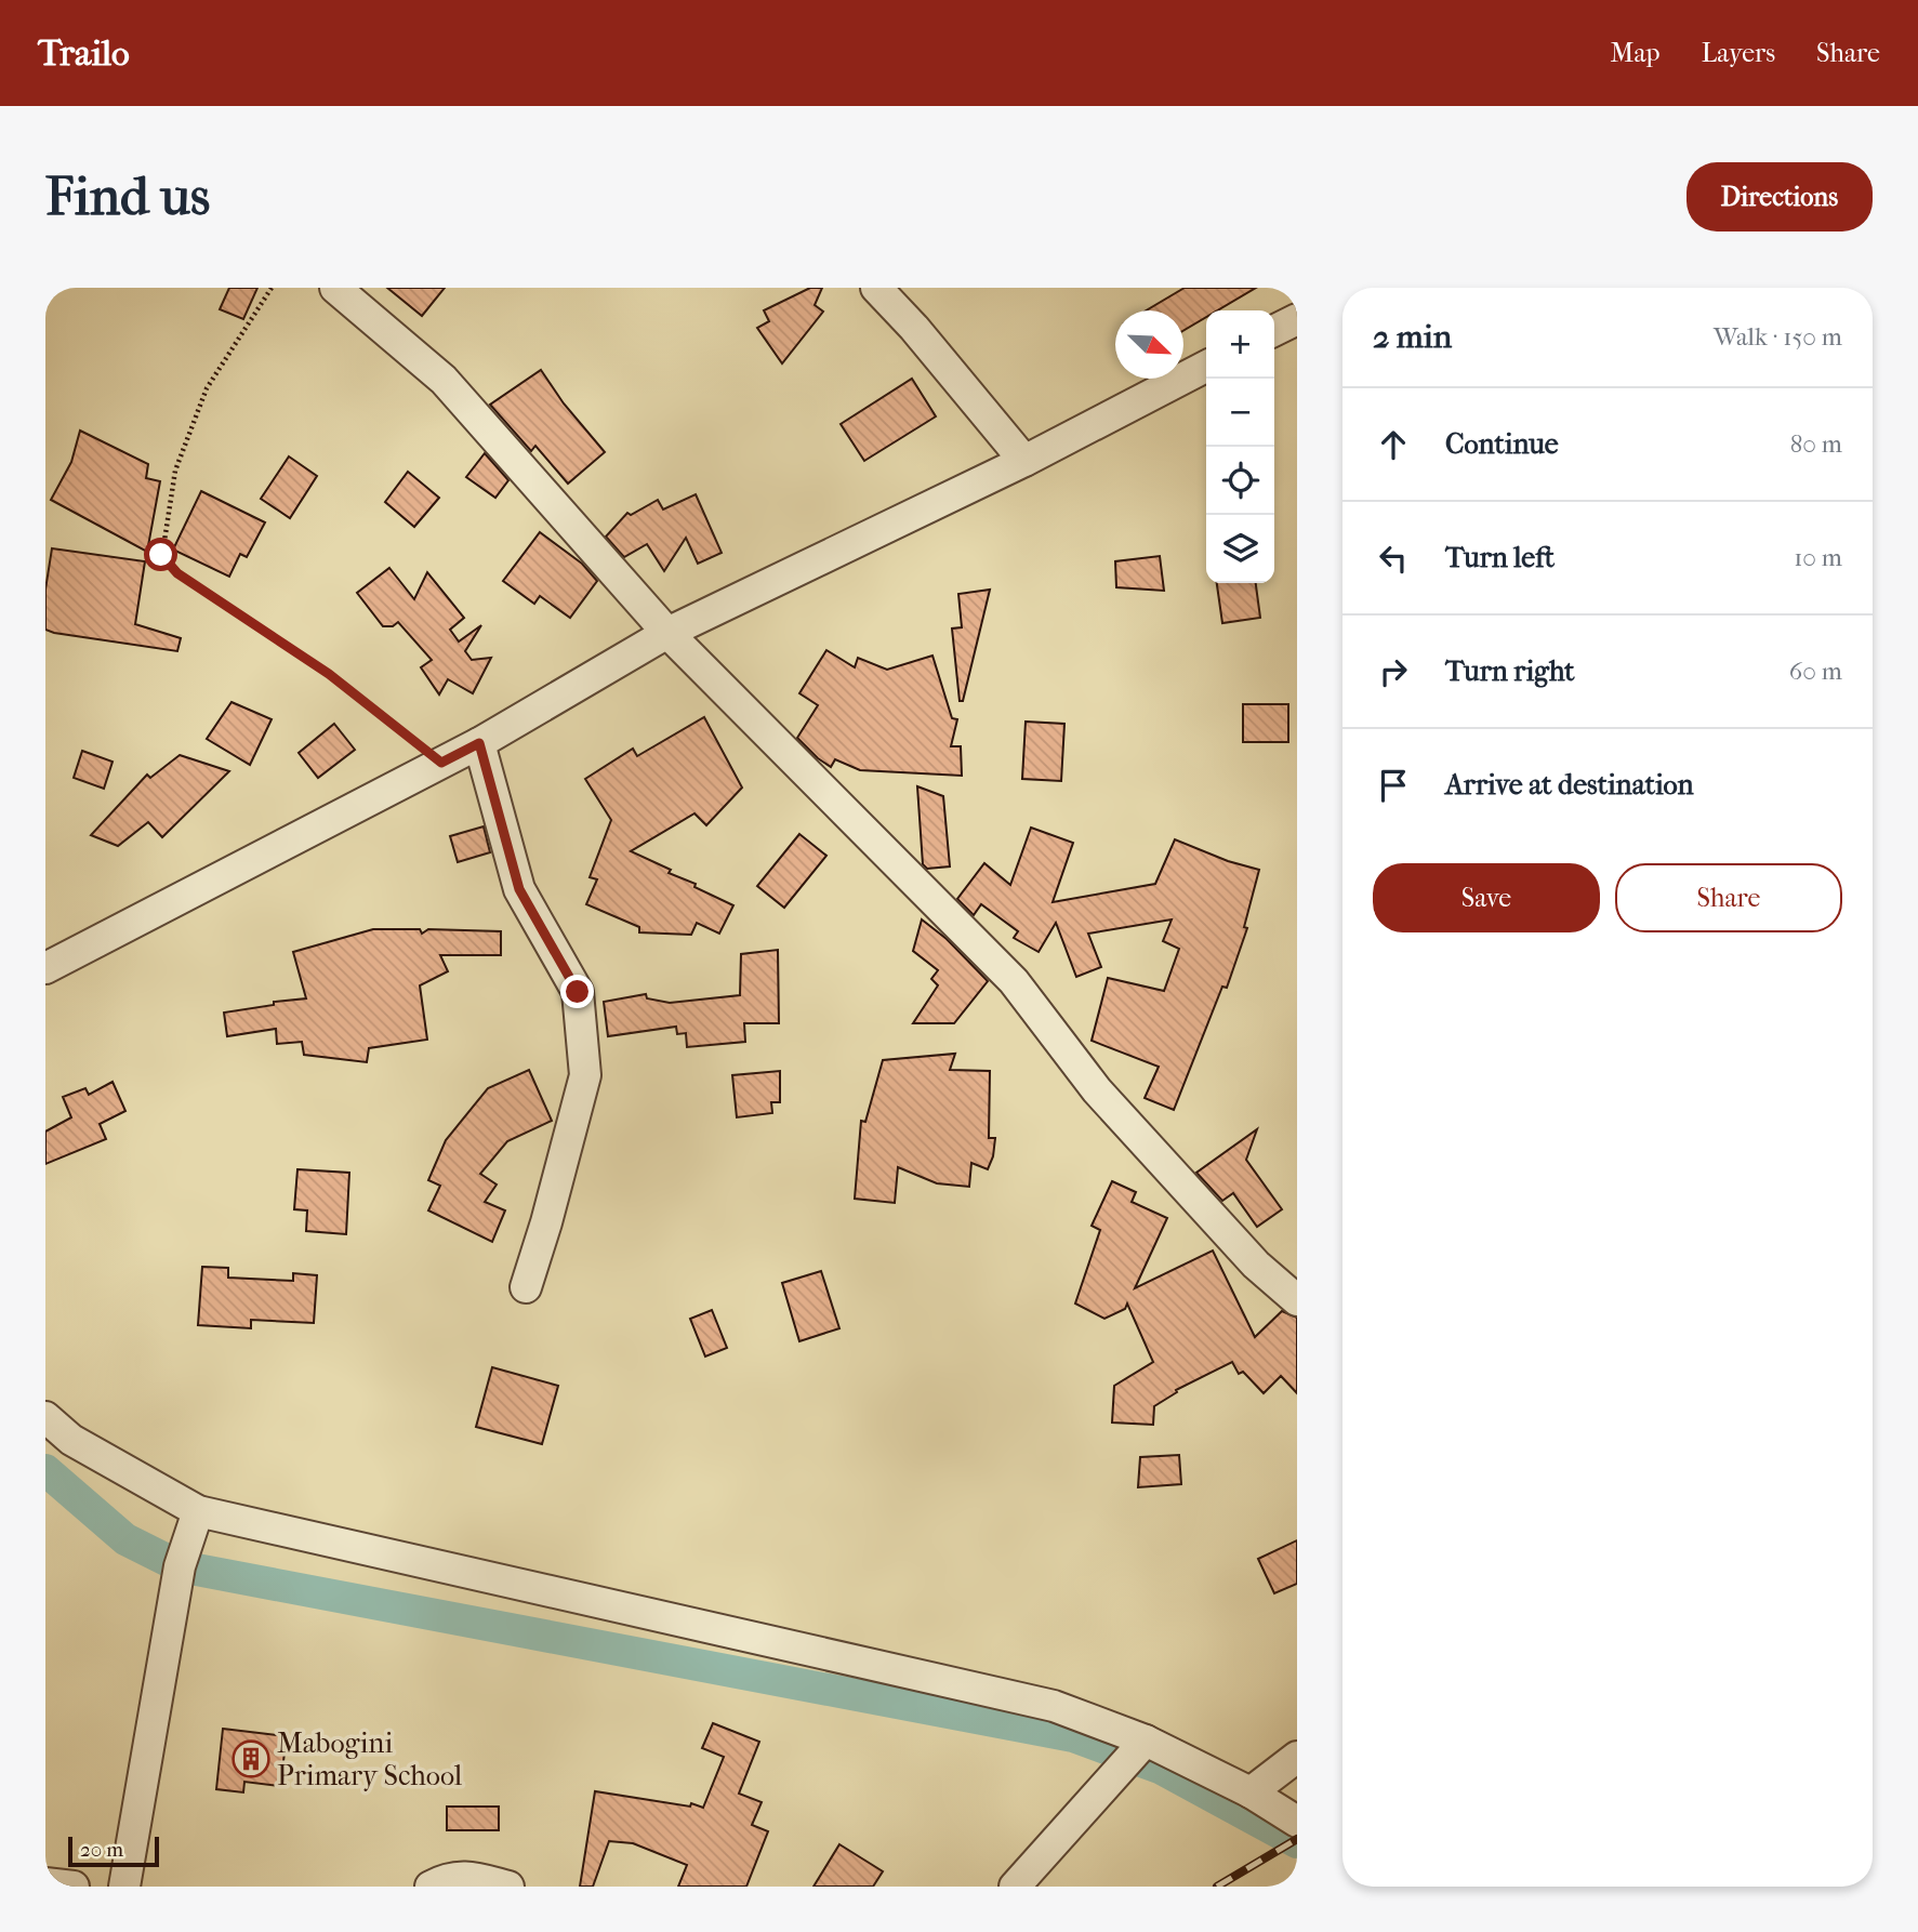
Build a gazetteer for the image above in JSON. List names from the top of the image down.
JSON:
{
  "places": {
    "building": ["Mabogini Primary School"]
  },
  "scale_bar": "20 m",
  "north": "bottom right",
  "page": {
    "header": "Trailo",
    "nav": ["Map", "Layers", "Share"],
    "buttons": [
      "Directions",
      ["Save", "Share"]
    ],
    "title": "Find us",
    "heading": ["2 min", "Walk · 150 m"],
    "map_buttons": ["+", "−"],
    "list": [
      ["Continue", "80 m"],
      ["Turn left", "10 m"],
      ["Turn right", "60 m"],
      "Arrive at destination"
    ],
    "scale": "20 m"
  }
}
